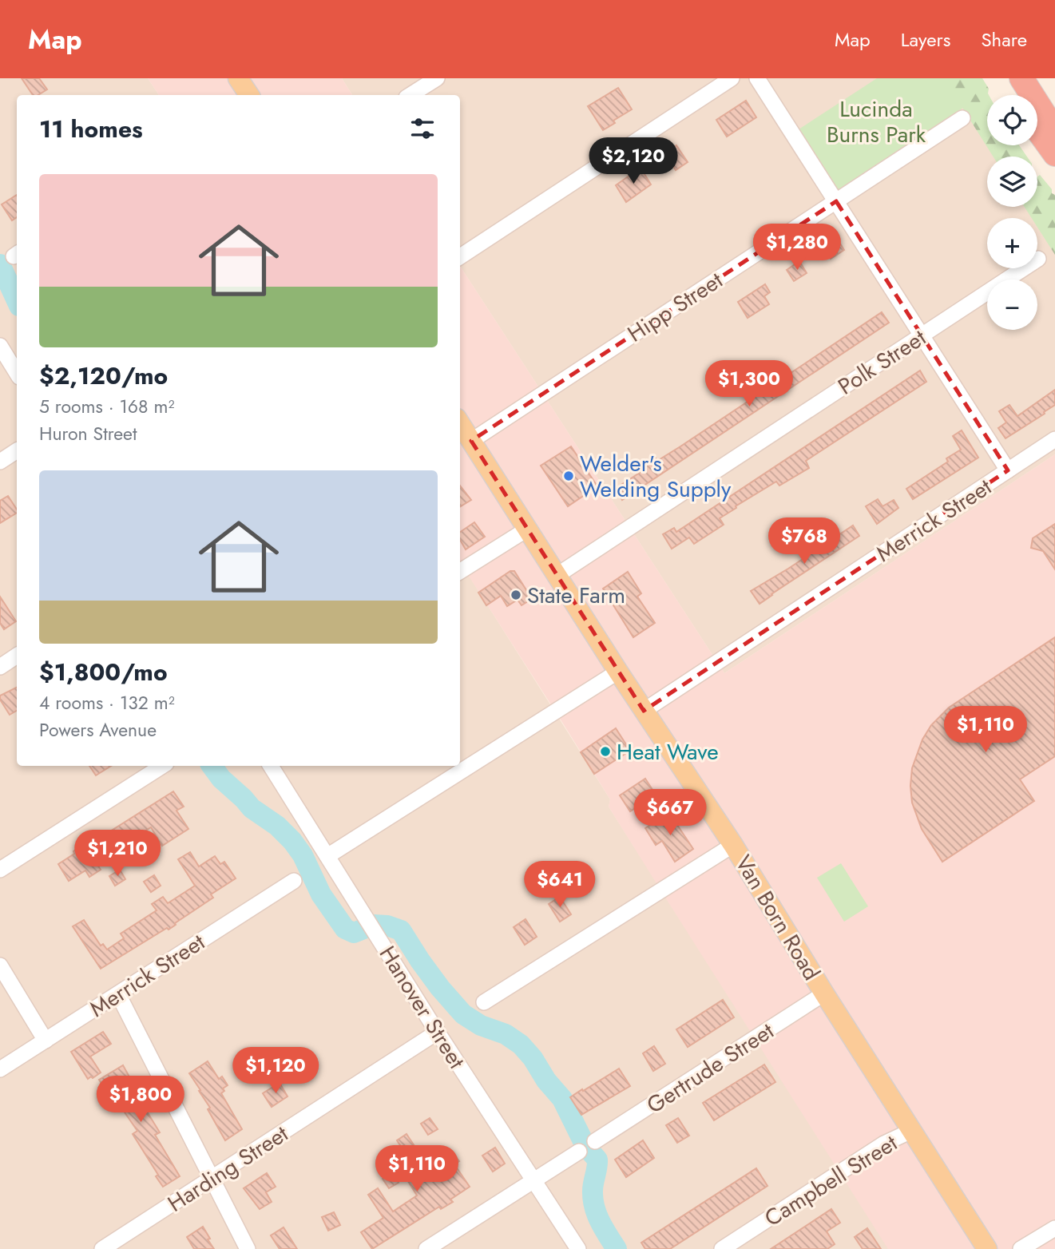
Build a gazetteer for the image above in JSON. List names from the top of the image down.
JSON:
{
  "streets": {
    "main road": ["Van Born Road"],
    "street": [
      "Hipp Street",
      "Polk Street",
      "Merrick Street",
      "Hanover Street",
      "Gertrude Street",
      "Harding Street",
      "Campbell Street"
    ]
  },
  "crossings": [
    ["Hipp Street", "Van Born Road"],
    ["Polk Street", "Van Born Road"],
    ["Merrick Street", "Van Born Road"],
    ["Van Born Road", "Gertrude Street"],
    ["Van Born Road", "Campbell Street"],
    ["Hanover Street", "Harding Street"]
  ],
  "parks": ["Lucinda Burns Park"],
  "places": ["Welder's Welding Supply", "State Farm", "Heat Wave"],
  "page": {
    "header": "Map",
    "nav": ["Map", "Layers", "Share"],
    "map_buttons": ["+", "−"],
    "heading": "11 homes",
    "price": [
      "$2,120",
      "$1,280",
      "$1,300",
      "$768",
      "$1,110",
      "$667",
      "$1,210",
      "$641",
      "$1,120",
      "$1,800",
      "$1,110"
    ],
    "list": [
      {
        "name": "$2,120/mo",
        "note": "5 rooms · 168 m² · Huron Street"
      },
      {
        "name": "$1,800/mo",
        "note": "4 rooms · 132 m² · Powers Avenue"
      }
    ]
  }
}
